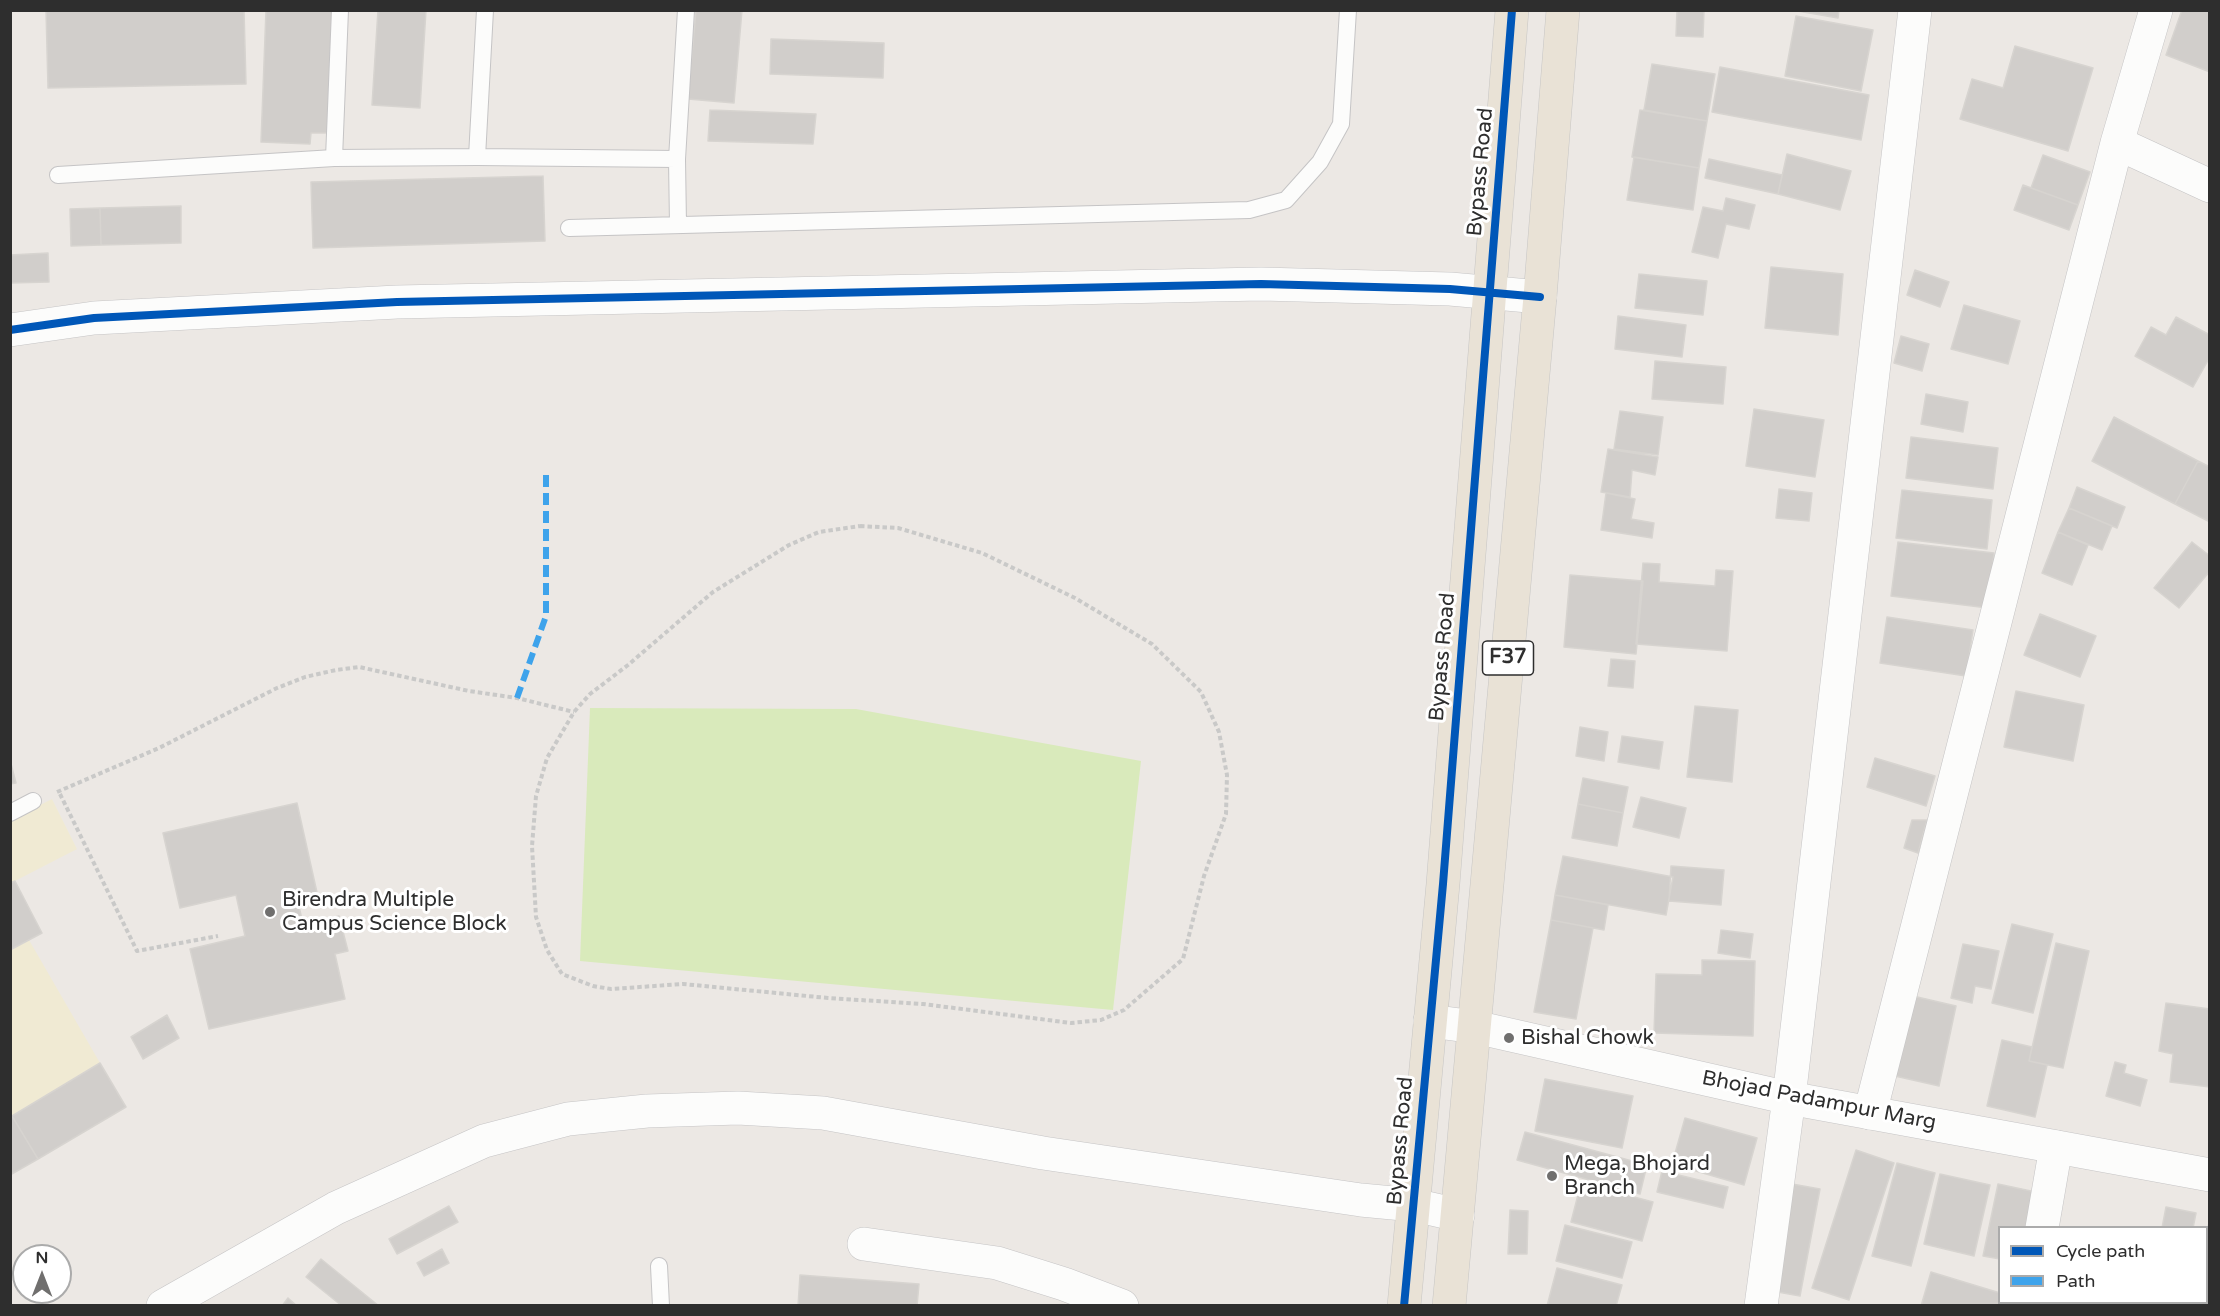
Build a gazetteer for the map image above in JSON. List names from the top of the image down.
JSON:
{
  "streets": {
    "highway": ["Bypass Road", "F37"],
    "street": ["Bhojad Padampur Marg"]
  },
  "crossings": [
    ["Bypass Road", "Bhojad Padampur Marg"],
    ["F37", "Bhojad Padampur Marg"]
  ],
  "places": ["Birendra Multiple Campus Science Block", "Bishal Chowk", "Mega, Bhojard Branch"],
  "legend": ["Cycle path", "Path"],
  "north": "top"
}
